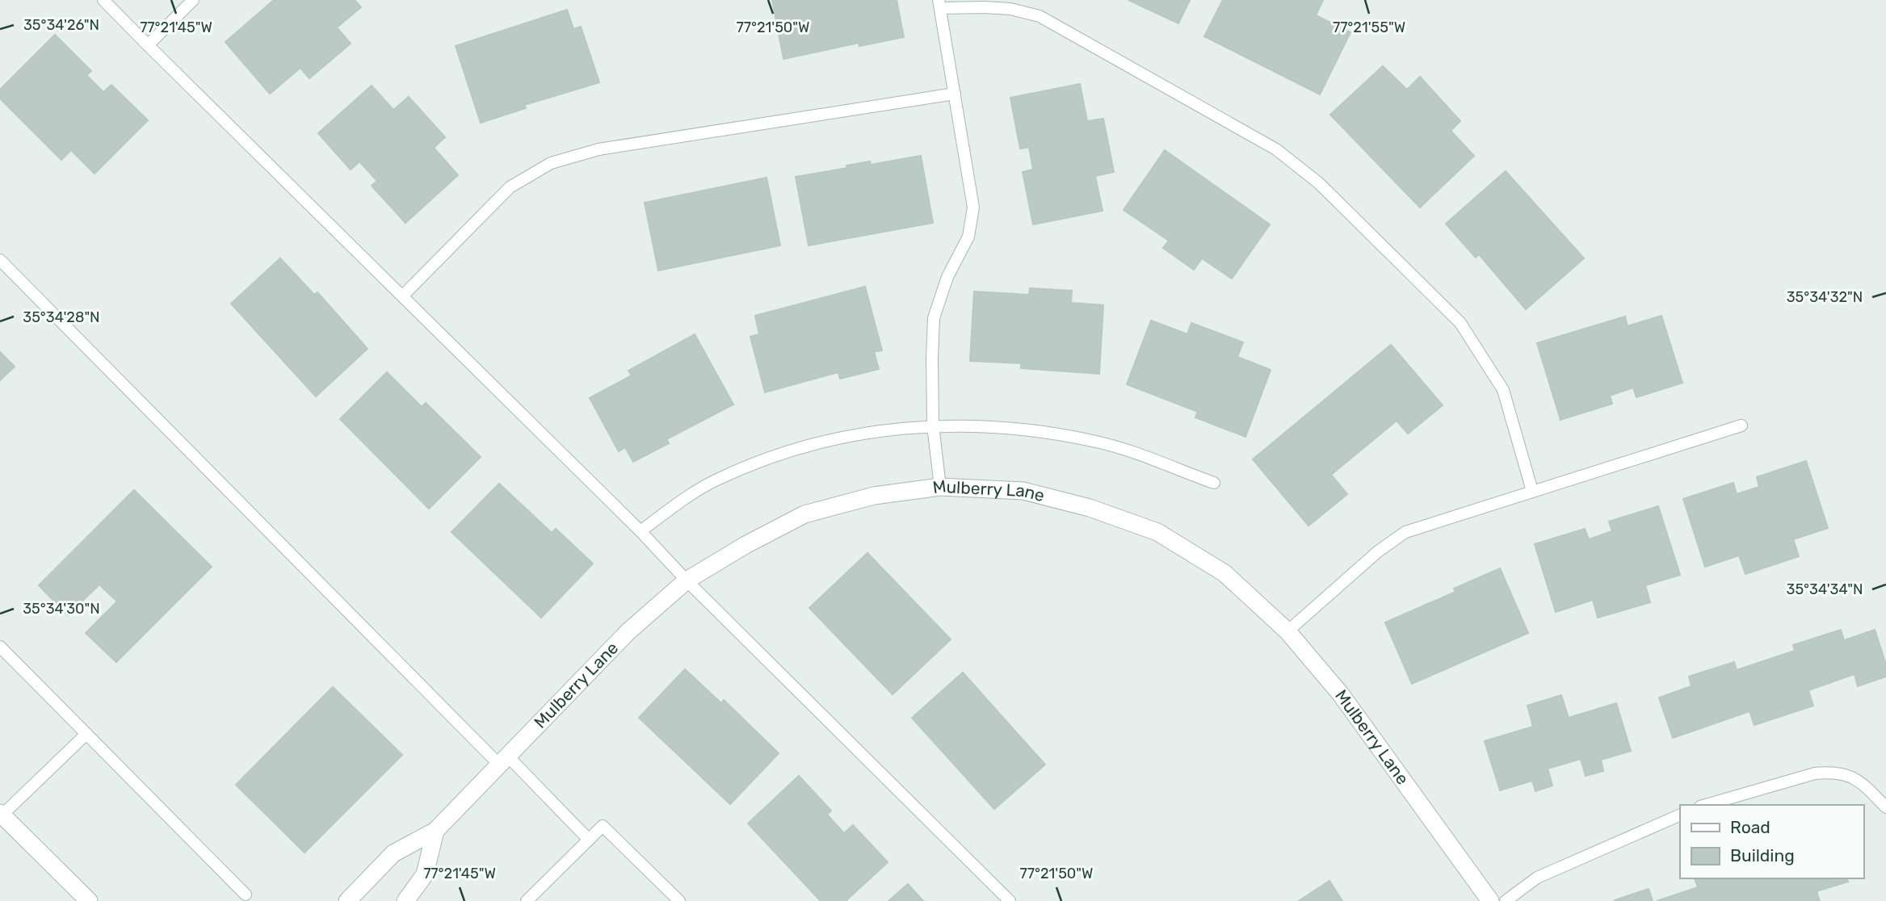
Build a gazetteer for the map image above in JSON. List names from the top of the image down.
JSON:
{
  "streets": {
    "street": ["Mulberry Lane"]
  },
  "legend": ["Road", "Building"],
  "coordinates": [
    "35°34'26\"N",
    "77°21'45\"W",
    "77°21'50\"W",
    "77°21'55\"W",
    "35°34'32\"N",
    "35°34'28\"N",
    "35°34'34\"N",
    "35°34'30\"N"
  ]
}
